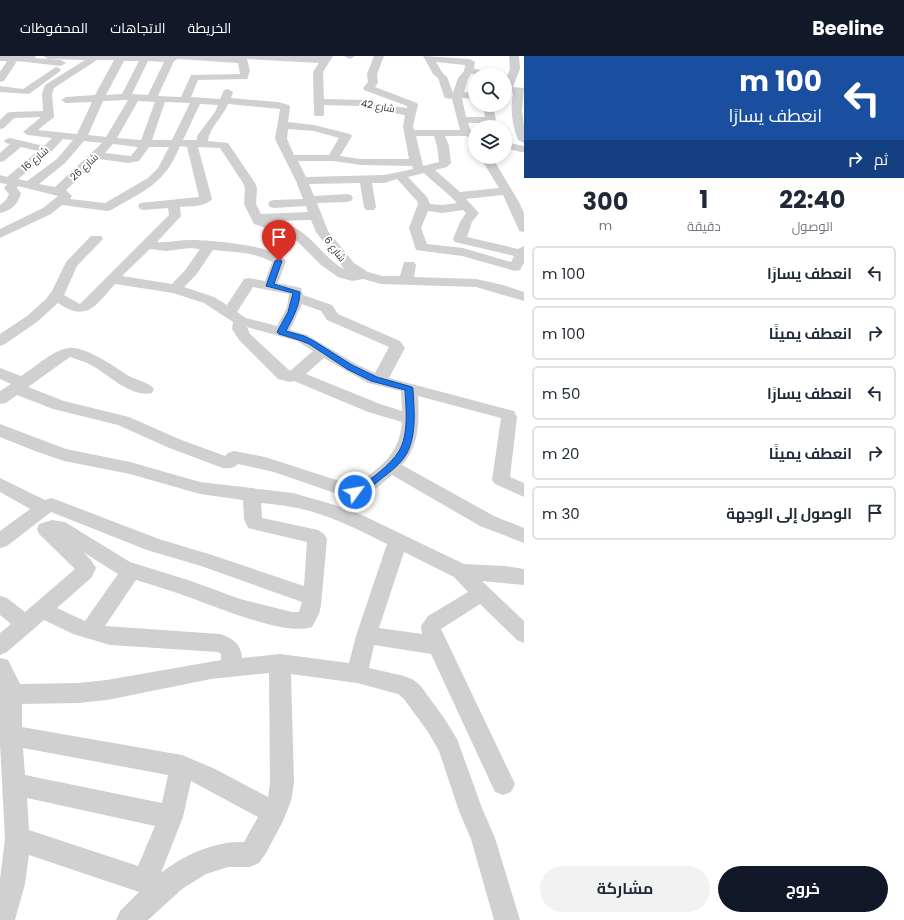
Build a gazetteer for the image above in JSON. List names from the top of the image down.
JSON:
{
  "streets": {
    "street": [
      "شارع 42",
      "شارع 16",
      "شارع 26",
      "شارع 6"
    ]
  },
  "page": {
    "header": "Beeline",
    "nav": ["الخريطة", "الاتجاهات", "المحفوظات"],
    "turn": ["100 m", "انعطف يسارًا"],
    "then": "ثم",
    "eta": [
      "22:40",
      "الوصول",
      "1",
      "دقيقة",
      "300",
      "m"
    ],
    "list": [
      {
        "name": "انعطف يسارًا",
        "value": "100 m"
      },
      {
        "name": "انعطف يمينًا",
        "value": "100 m"
      },
      {
        "name": "انعطف يسارًا",
        "value": "50 m"
      },
      {
        "name": "انعطف يمينًا",
        "value": "20 m"
      },
      {
        "name": "الوصول إلى الوجهة",
        "value": "30 m"
      }
    ],
    "buttons": ["خروج", "مشاركة"]
  }
}
